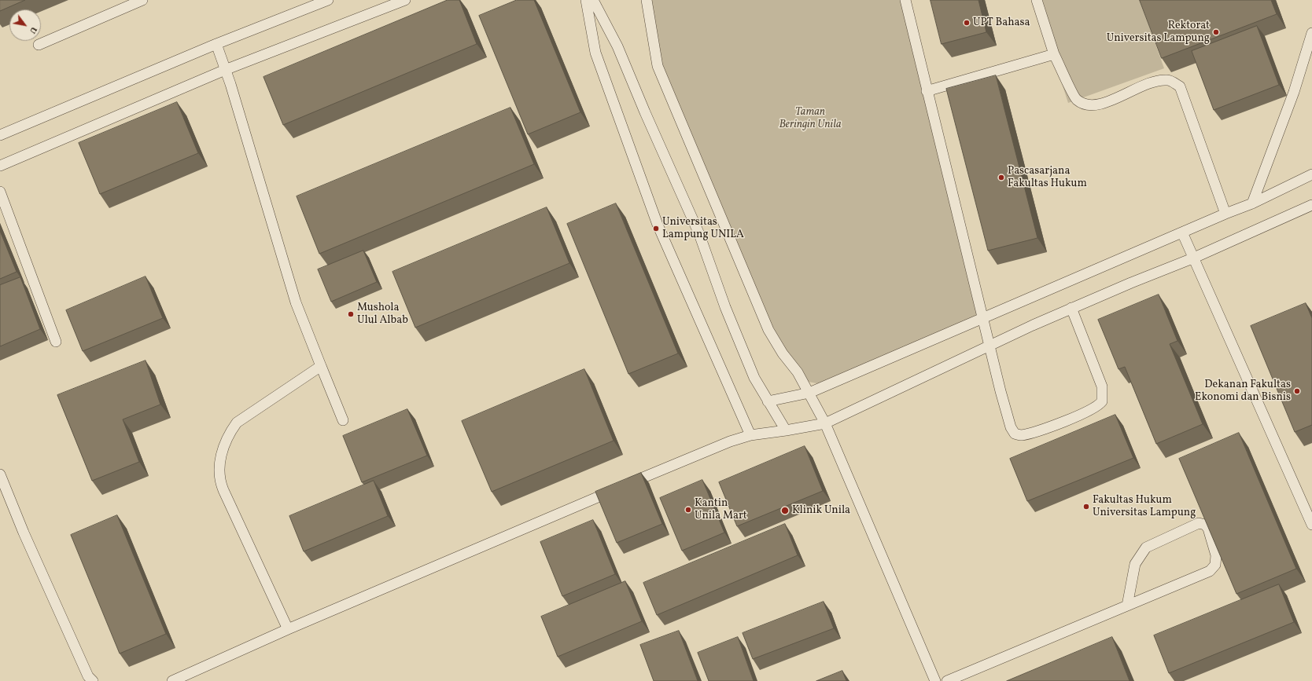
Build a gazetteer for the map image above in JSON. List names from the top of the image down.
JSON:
{
  "parks": ["Taman Beringin Unila"],
  "places": [
    "UPT Bahasa",
    "Rektorat Universitas Lampung",
    "Pascasarjana Fakultas Hukum",
    "Universitas Lampung UNILA",
    "Mushola Ulul Albab",
    "Dekanan Fakultas Ekonomi dan Bisnis",
    "Fakultas Hukum Universitas Lampung",
    "Kantin Unila Mart",
    "Klinik Unila"
  ],
  "north": "bottom right"
}
